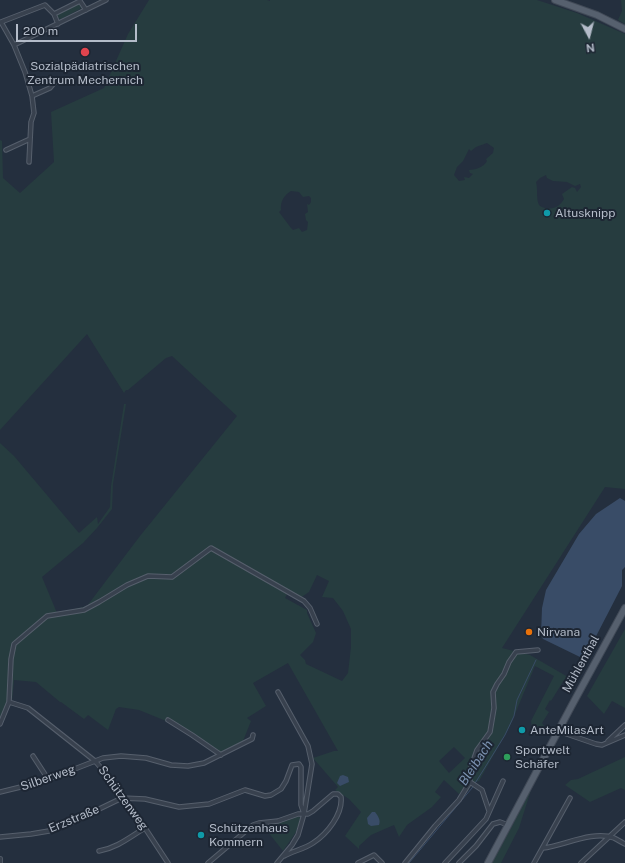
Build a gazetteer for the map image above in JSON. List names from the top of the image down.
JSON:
{
  "streets": {
    "main road": ["Mühlenthal"],
    "street": ["Silberweg", "Schützenweg", "Erzstraße"]
  },
  "crossings": [
    ["Silberweg", "Schützenweg"],
    ["Schützenweg", "Erzstraße"]
  ],
  "water": ["Bleibach"],
  "places": [
    "Sozialpädiatrischen Zentrum Mechernich",
    "Altusknipp",
    "Nirvana",
    "AnteMilasArt",
    "Sportwelt Schäfer",
    "Schützenhaus Kommern"
  ],
  "scale_bar": "200 m",
  "north": "bottom"
}
